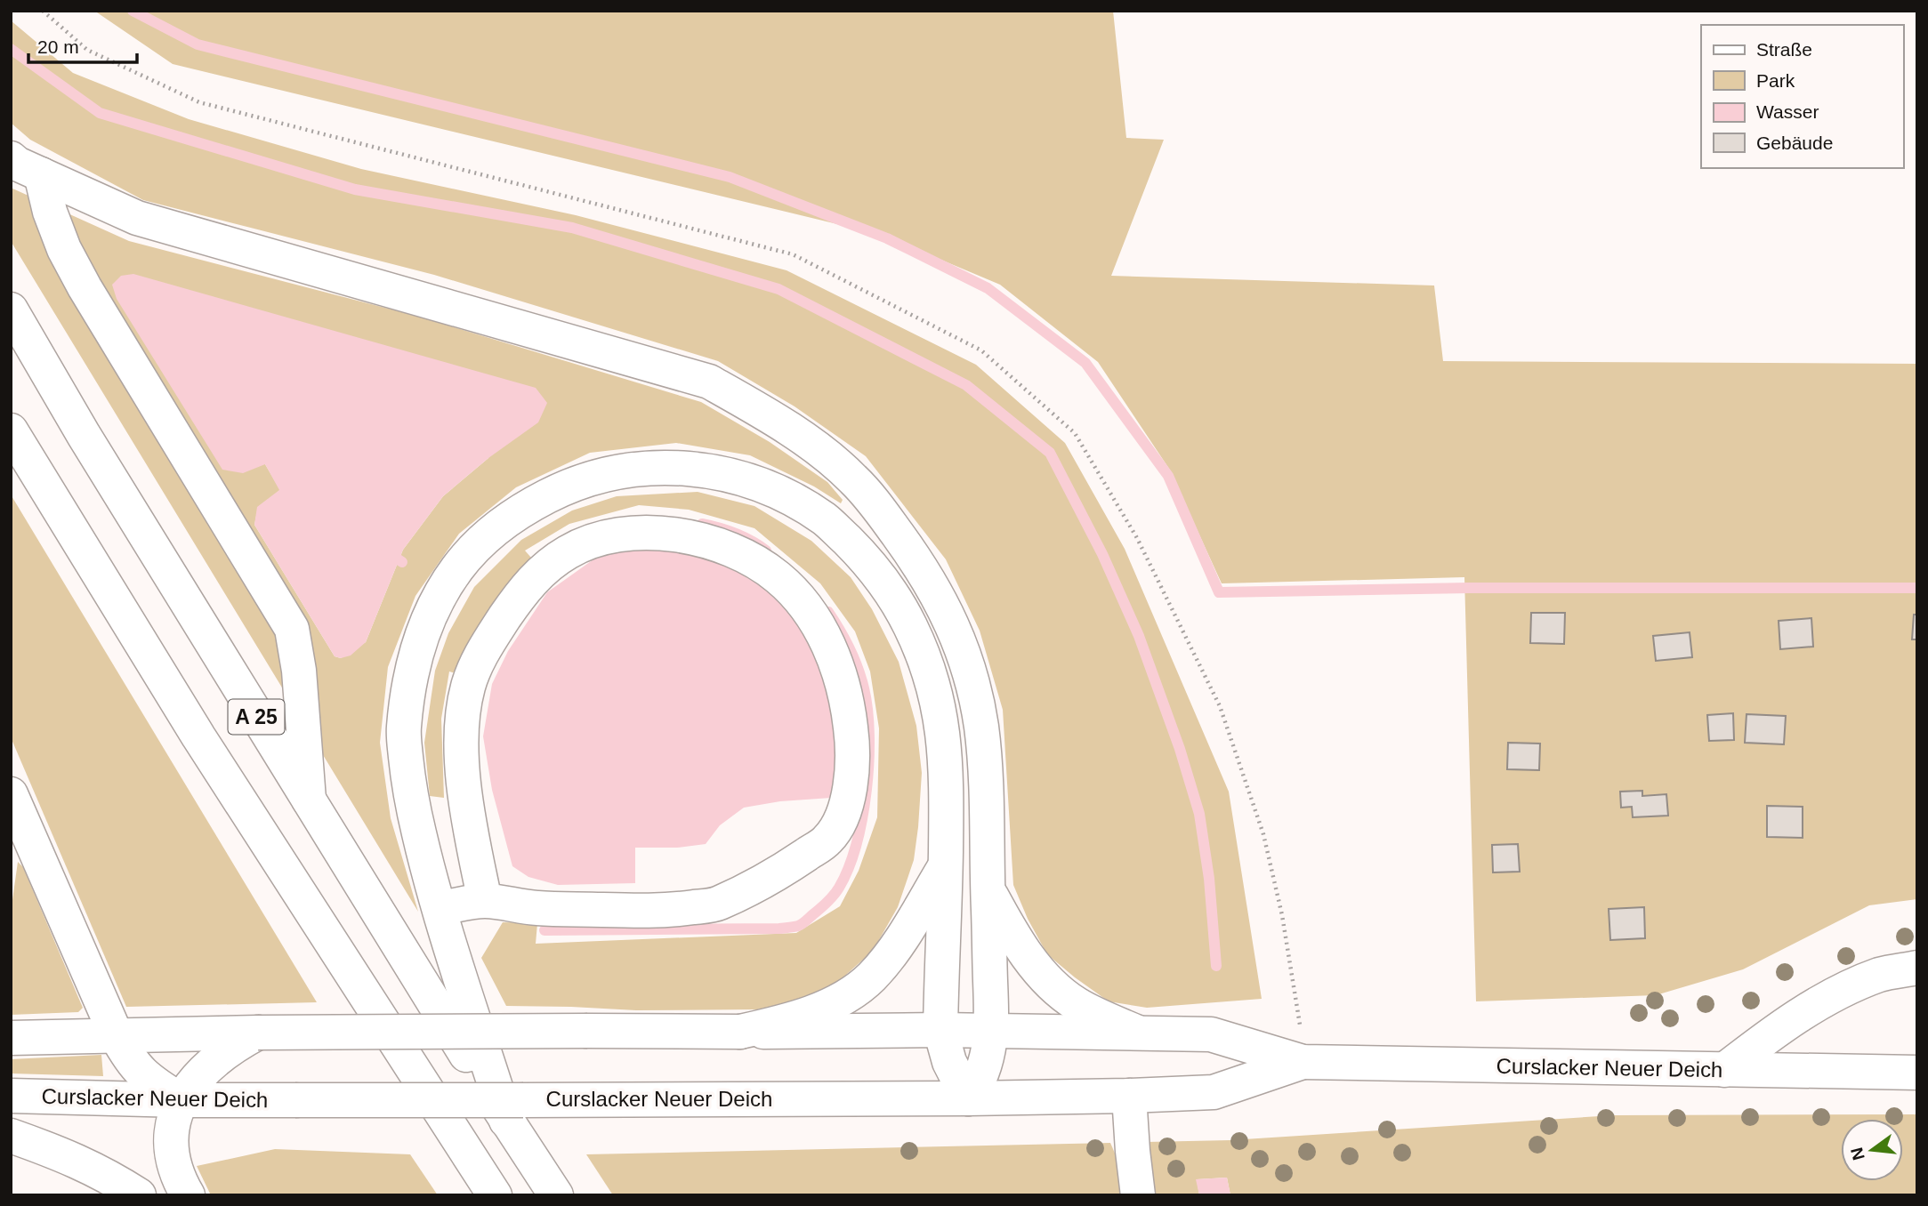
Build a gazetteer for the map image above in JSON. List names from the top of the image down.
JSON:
{
  "streets": {
    "main road": ["A 25", "Curslacker Neuer Deich"]
  },
  "legend": [
    "Straße",
    "Park",
    "Wasser",
    "Gebäude"
  ],
  "scale_bar": "20 m",
  "north": "left"
}
